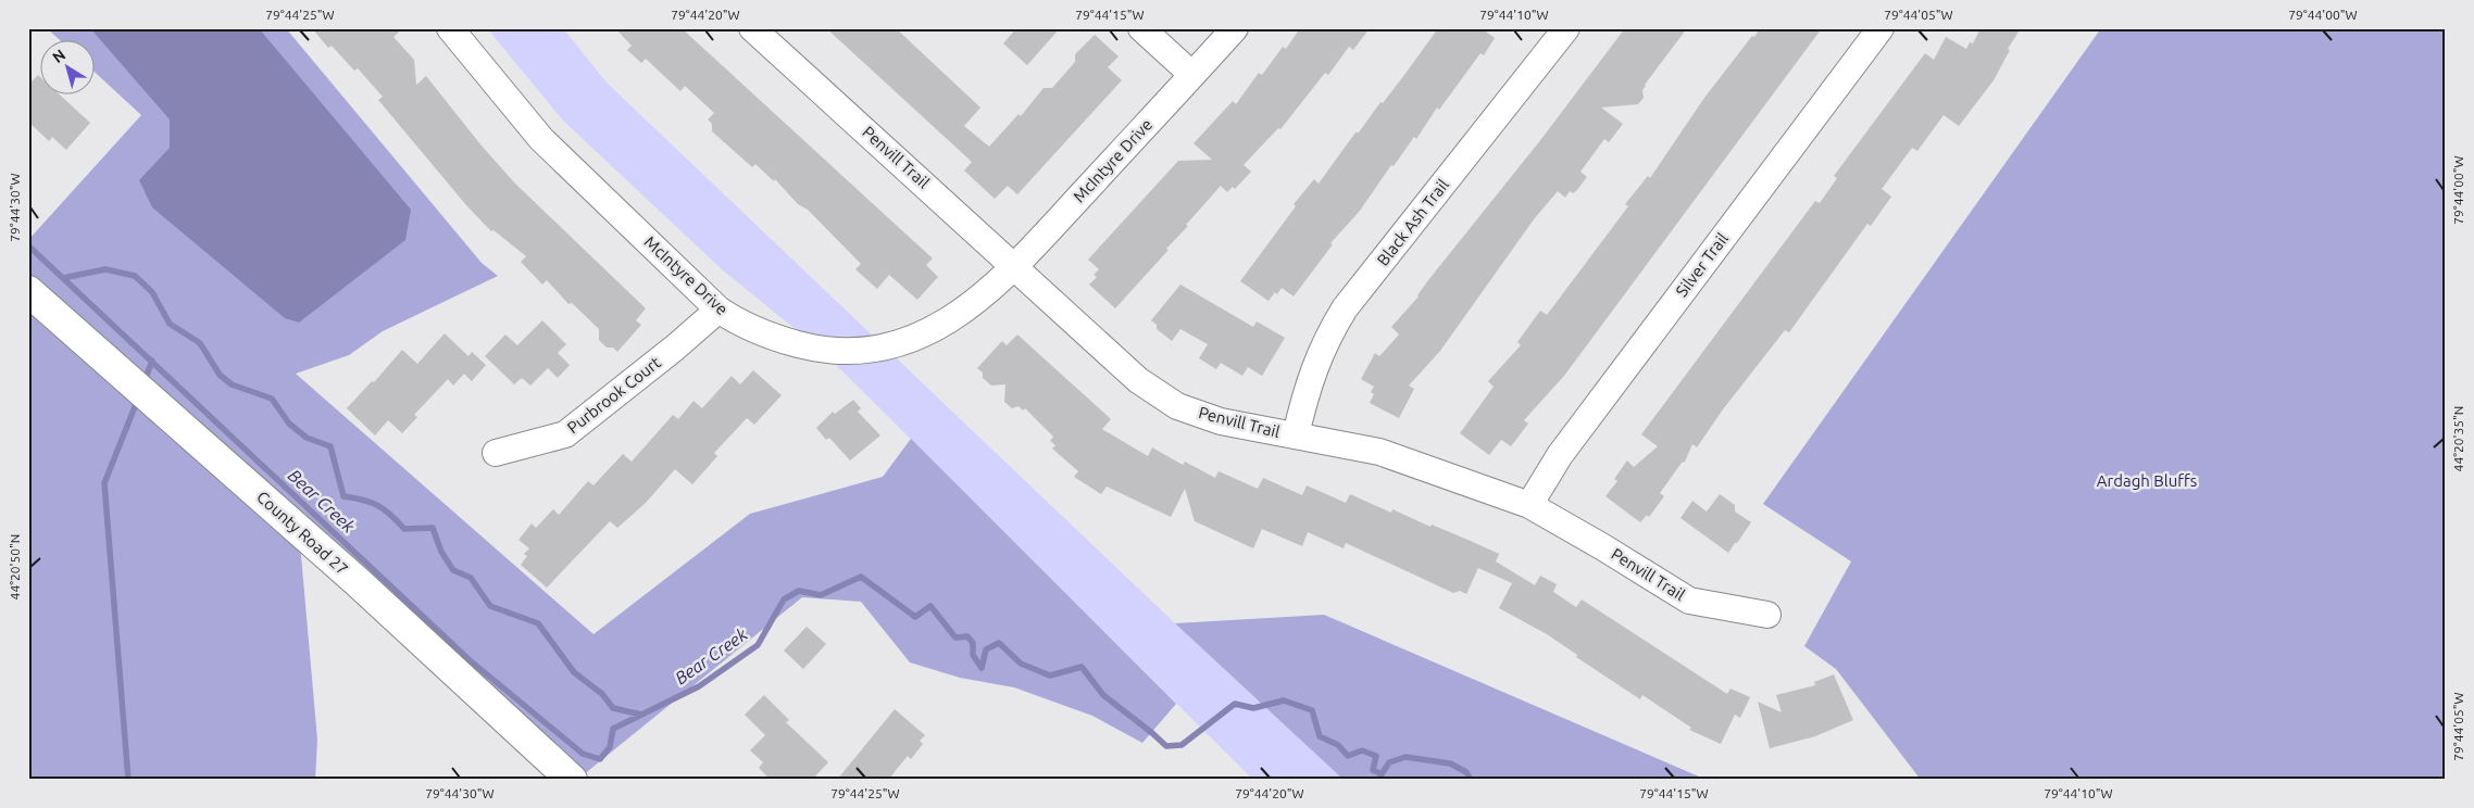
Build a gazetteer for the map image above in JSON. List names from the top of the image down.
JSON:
{
  "streets": {
    "main road": ["County Road 27"],
    "street": [
      "Penvill Trail",
      "McIntyre Drive",
      "Black Ash Trail",
      "Silver Trail",
      "Purbrook Court"
    ]
  },
  "crossings": [
    ["Penvill Trail", "McIntyre Drive"],
    ["Penvill Trail", "Black Ash Trail"],
    ["Penvill Trail", "Silver Trail"],
    ["McIntyre Drive", "Purbrook Court"]
  ],
  "water": ["Bear Creek"],
  "parks": ["Ardagh Bluffs"],
  "north": "top left",
  "coordinates": [
    "79°44'25\"W",
    "79°44'20\"W",
    "79°44'15\"W",
    "79°44'10\"W",
    "79°44'05\"W",
    "79°44'00\"W",
    "79°44'30\"W",
    "44°20'35\"N",
    "44°20'50\"N"
  ]
}
